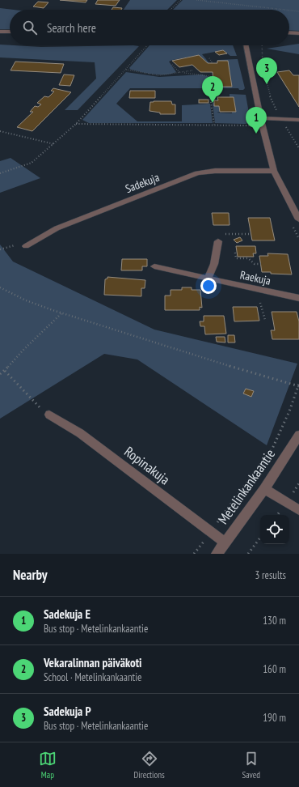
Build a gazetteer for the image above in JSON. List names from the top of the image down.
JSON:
{
  "streets": {
    "street": [
      "Sadekuja",
      "Raekuja",
      "Ropinakuja",
      "Metelinkankaantie"
    ]
  },
  "crossings": [
    ["Ropinakuja", "Metelinkankaantie"]
  ],
  "page": {
    "search": "Search here",
    "pins": ["3", "2", "1"],
    "heading": ["Nearby", "3 results"],
    "list": [
      {
        "mark": "1",
        "name": "Sadekuja E",
        "note": "Bus stop · Metelinkankaantie",
        "value": "130 m"
      },
      {
        "mark": "2",
        "name": "Vekaralinnan päiväkoti",
        "note": "School · Metelinkankaantie",
        "value": "160 m"
      },
      {
        "mark": "3",
        "name": "Sadekuja P",
        "note": "Bus stop · Metelinkankaantie",
        "value": "190 m"
      }
    ],
    "nav": ["Map", "Directions", "Saved"]
  }
}
